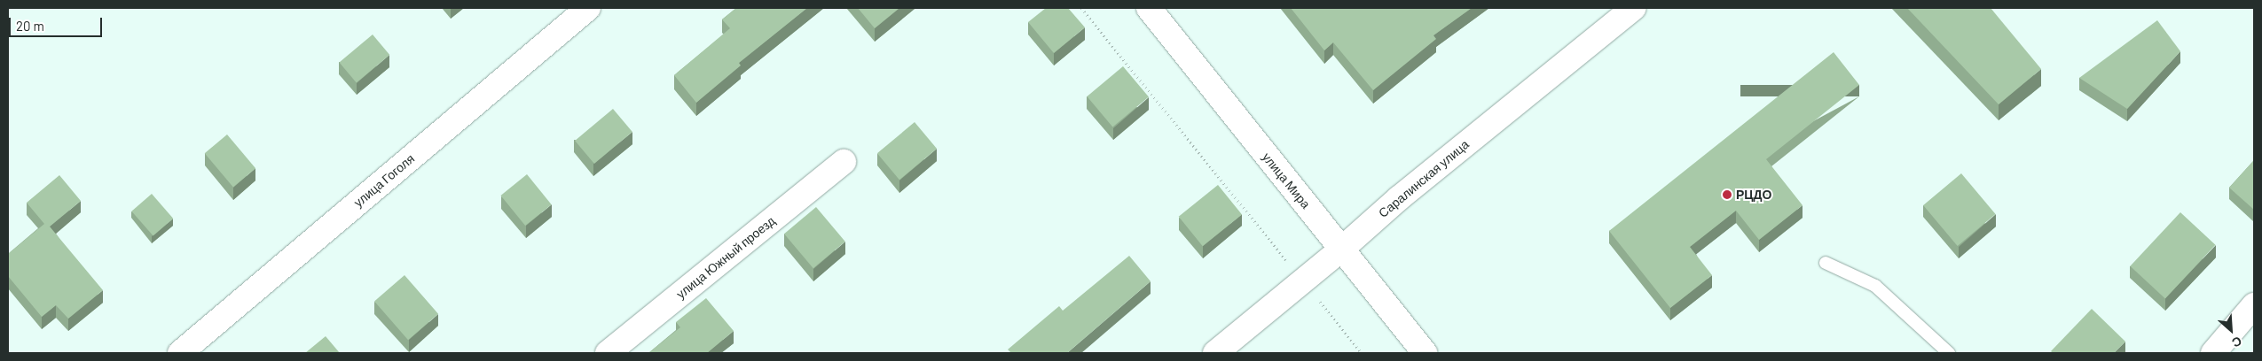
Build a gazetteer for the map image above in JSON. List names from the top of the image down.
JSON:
{
  "streets": {
    "street": [
      "Саралинская улица",
      "улица Гоголя",
      "улица Мира",
      "улица Южный проезд"
    ]
  },
  "crossings": [
    ["Саралинская улица", "улица Мира"]
  ],
  "places": ["РЦДО"],
  "scale_bar": "20 m",
  "north": "bottom right"
}
